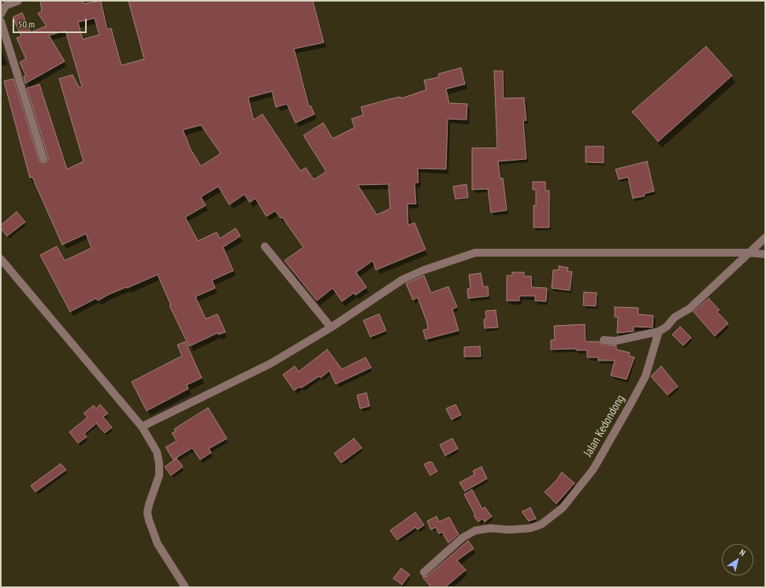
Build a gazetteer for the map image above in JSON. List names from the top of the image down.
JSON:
{
  "streets": {
    "street": ["Jalan Kedondong"]
  },
  "scale_bar": "50 m",
  "north": "top right"
}
